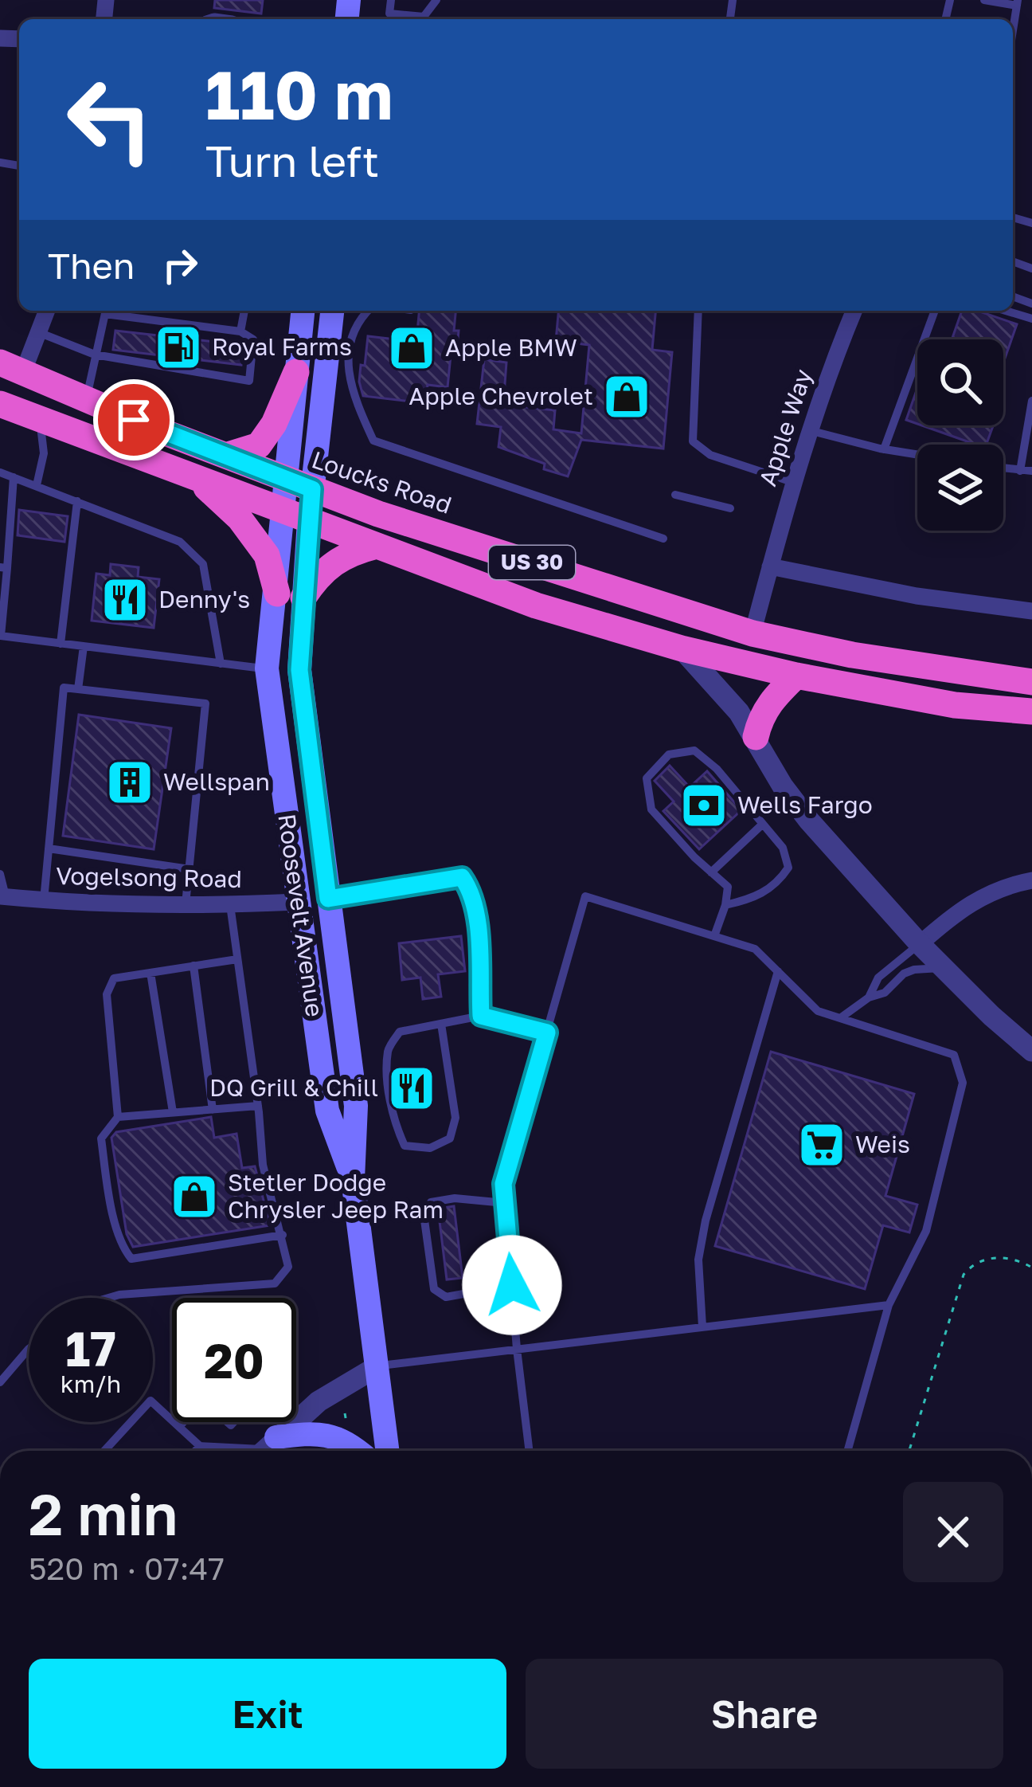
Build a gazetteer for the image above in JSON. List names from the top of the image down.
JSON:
{
  "streets": {
    "highway": ["Loucks Road", "US 30"],
    "main road": ["Roosevelt Avenue"],
    "street": ["Apple Way", "Vogelsong Road"]
  },
  "crossings": [
    ["Apple Way", "Loucks Road"],
    ["Apple Way", "US 30"],
    ["Loucks Road", "US 30"],
    ["Loucks Road", "Roosevelt Avenue"],
    ["US 30", "Roosevelt Avenue"],
    ["Vogelsong Road", "Roosevelt Avenue"]
  ],
  "places": {
    "fuel station": ["Royal Farms"],
    "shop": ["Apple BMW", "Apple Chevrolet", "Stetler Dodge Chrysler Jeep Ram"],
    "restaurant": ["Denny's", "DQ Grill & Chill"],
    "building": ["Wellspan"],
    "bank": ["Wells Fargo"],
    "supermarket": ["Weis"]
  },
  "page": {
    "turn": ["110 m", "Turn left"],
    "then": "Then",
    "speed": "17 km/h",
    "limit": "20",
    "heading": ["2 min", "520 m · 07:47"],
    "buttons": ["Exit", "Share"]
  }
}
